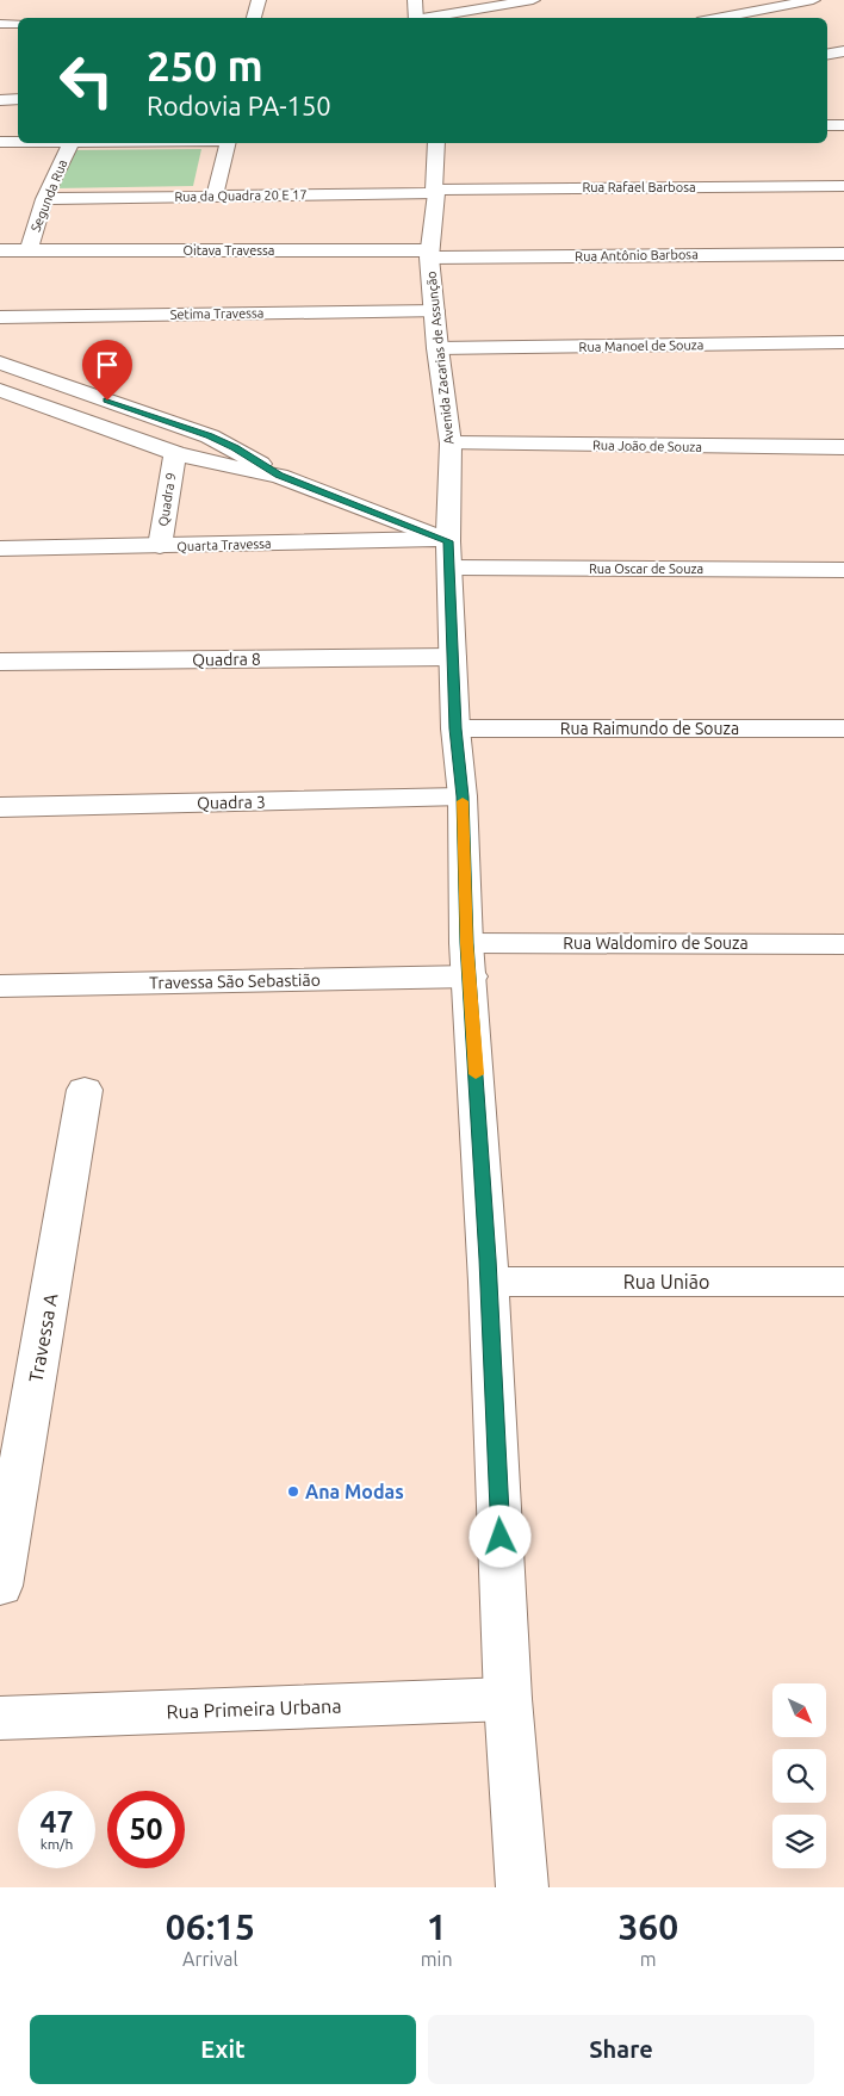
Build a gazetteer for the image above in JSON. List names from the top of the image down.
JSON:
{
  "streets": {
    "street": [
      "Rua Rafael Barbosa",
      "Segunda Rua",
      "Rua da Quadra 20 E 17",
      "Oitava Travessa",
      "Rua Antônio Barbosa",
      "Setima Travessa",
      "Rua Manoel de Souza",
      "Avenida Zacarias de Assunção",
      "Rua João de Souza",
      "Quadra 9",
      "Quarta Travessa",
      "Rua Oscar de Souza",
      "Quadra 8",
      "Rua Raimundo de Souza",
      "Quadra 3",
      "Rua Waldomiro de Souza",
      "Travessa São Sebastião",
      "Rua União",
      "Travessa A",
      "Rua Primeira Urbana"
    ]
  },
  "crossings": [
    ["Rua Rafael Barbosa", "Rua da Quadra 20 E 17"],
    ["Rua Rafael Barbosa", "Avenida Zacarias de Assunção"],
    ["Segunda Rua", "Rua da Quadra 20 E 17"],
    ["Segunda Rua", "Oitava Travessa"],
    ["Rua da Quadra 20 E 17", "Avenida Zacarias de Assunção"],
    ["Oitava Travessa", "Rua Antônio Barbosa"],
    ["Oitava Travessa", "Avenida Zacarias de Assunção"],
    ["Rua Antônio Barbosa", "Avenida Zacarias de Assunção"],
    ["Setima Travessa", "Avenida Zacarias de Assunção"],
    ["Rua Manoel de Souza", "Avenida Zacarias de Assunção"],
    ["Avenida Zacarias de Assunção", "Rua João de Souza"],
    ["Avenida Zacarias de Assunção", "Quarta Travessa"],
    ["Avenida Zacarias de Assunção", "Rua Oscar de Souza"],
    ["Avenida Zacarias de Assunção", "Quadra 8"],
    ["Avenida Zacarias de Assunção", "Rua Raimundo de Souza"],
    ["Avenida Zacarias de Assunção", "Quadra 3"],
    ["Avenida Zacarias de Assunção", "Rua Waldomiro de Souza"],
    ["Avenida Zacarias de Assunção", "Travessa São Sebastião"],
    ["Avenida Zacarias de Assunção", "Rua União"],
    ["Avenida Zacarias de Assunção", "Rua Primeira Urbana"],
    ["Quadra 9", "Quarta Travessa"],
    ["Rua Waldomiro de Souza", "Travessa São Sebastião"]
  ],
  "places": ["Ana Modas"],
  "north": "bottom right",
  "page": {
    "turn": ["250 m", "Rodovia PA-150"],
    "speed": "47 km/h",
    "limit": "50",
    "eta": [
      "06:15",
      "Arrival",
      "1",
      "min",
      "360",
      "m"
    ],
    "buttons": ["Exit", "Share"]
  }
}
